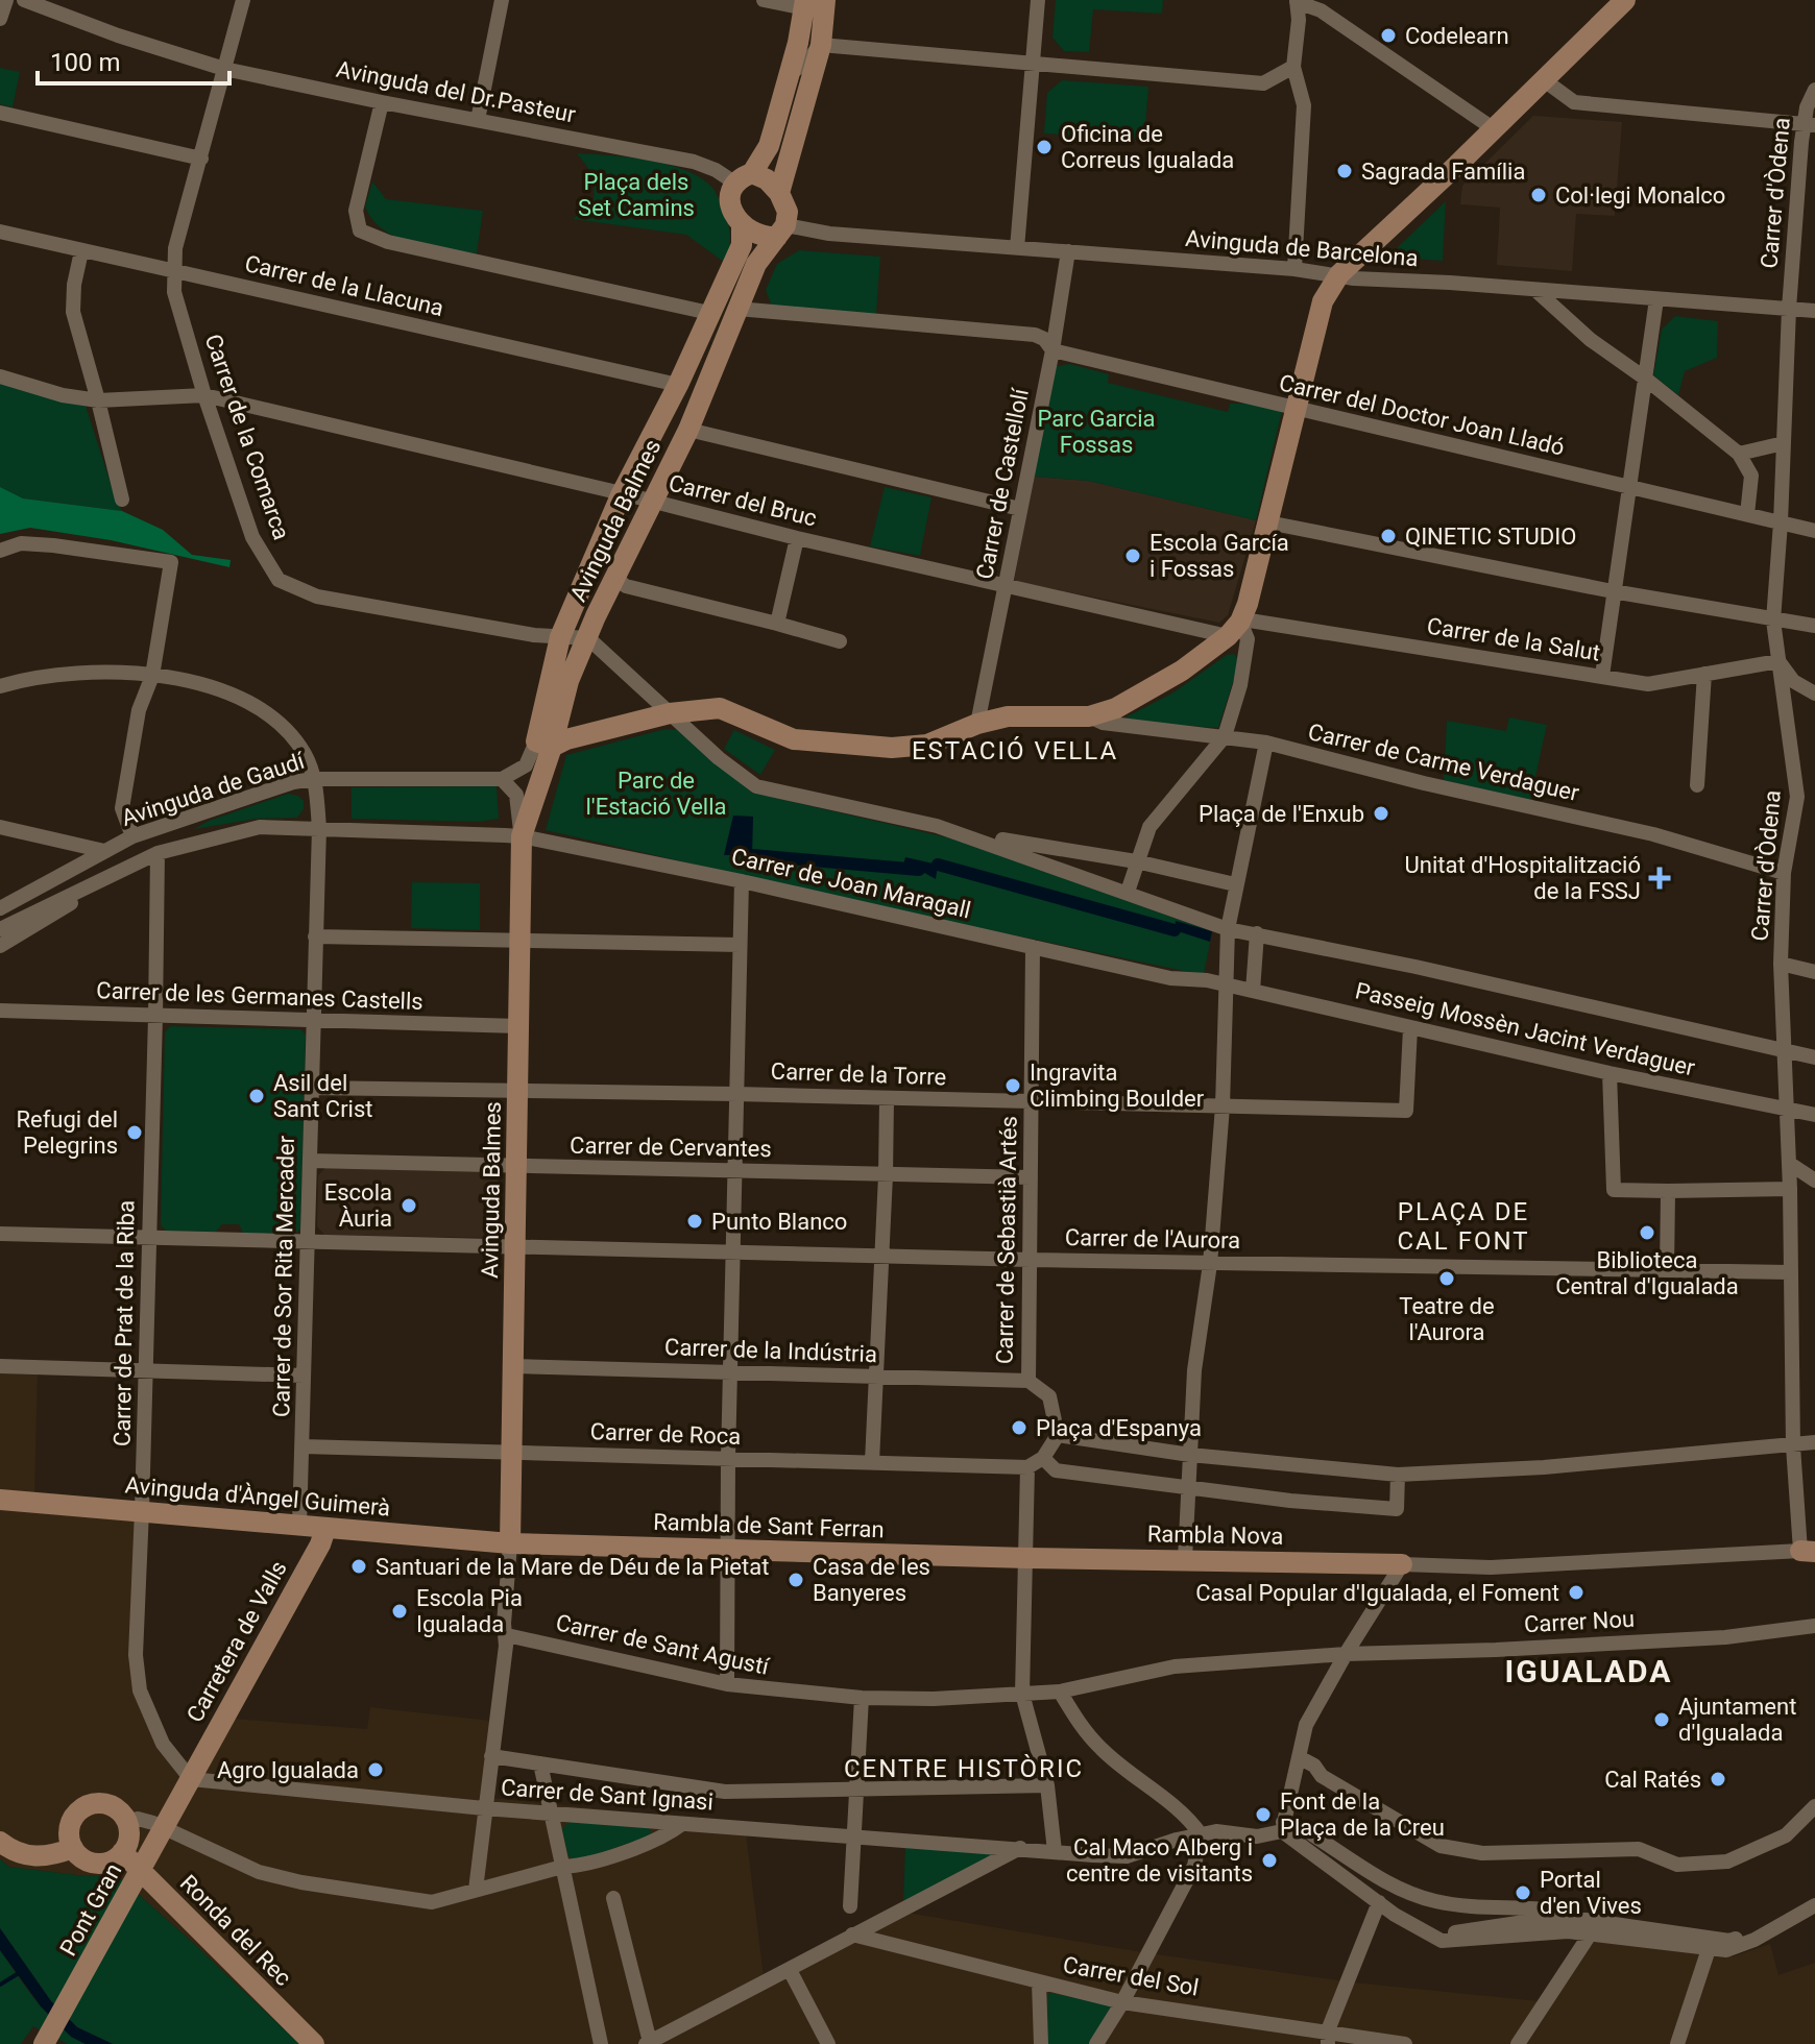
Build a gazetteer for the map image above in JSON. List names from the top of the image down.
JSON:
{
  "streets": {
    "street": [
      "Avinguda del Dr.Pasteur",
      "Carrer d'Òdena",
      "Avinguda de Barcelona",
      "Carrer de la Llacuna",
      "Carrer del Doctor Joan Lladó",
      "Carrer de la Comarca",
      "Carrer de Castellolí",
      "Carrer del Bruc",
      "Avinguda Balmes",
      "Carrer de la Salut",
      "Carrer de Carme Verdaguer",
      "Avinguda de Gaudí",
      "Carrer de Joan Maragall",
      "Carrer de les Germanes Castells",
      "Passeig Mossèn Jacint Verdaguer",
      "Carrer de la Torre",
      "Carrer de Cervantes",
      "Carrer de l'Aurora",
      "Carrer de Sebastià Artés",
      "Carrer de Sor Rita Mercader",
      "Carrer de Prat de la Riba",
      "Carrer de la Indústria",
      "Carrer de Roca",
      "Avinguda d'Àngel Guimerà",
      "Rambla de Sant Ferran",
      "Rambla Nova",
      "Carrer Nou",
      "Carretera de Valls",
      "Carrer de Sant Agustí",
      "Carrer de Sant Ignasi",
      "Pont Gran",
      "Ronda del Rec",
      "Carrer del Sol"
    ]
  },
  "crossings": [
    ["Avinguda del Dr.Pasteur", "Avinguda de Barcelona"],
    ["Avinguda del Dr.Pasteur", "Carrer de la Comarca"],
    ["Avinguda del Dr.Pasteur", "Avinguda Balmes"],
    ["Carrer d'Òdena", "Avinguda de Barcelona"],
    ["Carrer d'Òdena", "Carrer del Doctor Joan Lladó"],
    ["Carrer d'Òdena", "Carrer de la Salut"],
    ["Carrer d'Òdena", "Carrer de Carme Verdaguer"],
    ["Carrer d'Òdena", "Passeig Mossèn Jacint Verdaguer"],
    ["Carrer d'Òdena", "Carrer de l'Aurora"],
    ["Avinguda de Barcelona", "Carrer de Castellolí"],
    ["Avinguda de Barcelona", "Avinguda Balmes"],
    ["Carrer de la Llacuna", "Carrer de la Comarca"],
    ["Carrer de la Llacuna", "Avinguda Balmes"],
    ["Carrer del Doctor Joan Lladó", "Carrer de Castellolí"],
    ["Carrer del Doctor Joan Lladó", "Avinguda Balmes"],
    ["Carrer de la Comarca", "Carrer del Bruc"],
    ["Carrer de la Comarca", "Avinguda Balmes"],
    ["Carrer de Castellolí", "Carrer del Bruc"],
    ["Carrer del Bruc", "Avinguda Balmes"],
    ["Carrer del Bruc", "Carrer de la Salut"],
    ["Avinguda Balmes", "Avinguda de Gaudí"],
    ["Avinguda Balmes", "Carrer de Joan Maragall"],
    ["Avinguda Balmes", "Carrer de les Germanes Castells"],
    ["Avinguda Balmes", "Carrer de la Torre"],
    ["Avinguda Balmes", "Carrer de Cervantes"],
    ["Avinguda Balmes", "Carrer de l'Aurora"],
    ["Avinguda Balmes", "Carrer de la Indústria"],
    ["Avinguda Balmes", "Carrer de Roca"],
    ["Avinguda Balmes", "Avinguda d'Àngel Guimerà"],
    ["Avinguda Balmes", "Rambla de Sant Ferran"],
    ["Avinguda de Gaudí", "Carrer de Joan Maragall"],
    ["Avinguda de Gaudí", "Carrer de Sor Rita Mercader"],
    ["Avinguda de Gaudí", "Carrer de Prat de la Riba"],
    ["Carrer de Joan Maragall", "Passeig Mossèn Jacint Verdaguer"],
    ["Carrer de Joan Maragall", "Carrer de Sebastià Artés"],
    ["Carrer de les Germanes Castells", "Carrer de Sor Rita Mercader"],
    ["Carrer de les Germanes Castells", "Carrer de Prat de la Riba"],
    ["Passeig Mossèn Jacint Verdaguer", "Carrer de la Torre"],
    ["Carrer de la Torre", "Carrer de Sebastià Artés"],
    ["Carrer de la Torre", "Carrer de Sor Rita Mercader"],
    ["Carrer de Cervantes", "Carrer de Sebastià Artés"],
    ["Carrer de Cervantes", "Carrer de Sor Rita Mercader"],
    ["Carrer de l'Aurora", "Carrer de Sebastià Artés"],
    ["Carrer de l'Aurora", "Carrer de Sor Rita Mercader"],
    ["Carrer de l'Aurora", "Carrer de Prat de la Riba"],
    ["Carrer de Sebastià Artés", "Carrer de la Indústria"],
    ["Carrer de Sor Rita Mercader", "Carrer de Roca"],
    ["Carrer de Sor Rita Mercader", "Avinguda d'Àngel Guimerà"],
    ["Carrer de Prat de la Riba", "Avinguda d'Àngel Guimerà"],
    ["Carrer de Prat de la Riba", "Carretera de Valls"],
    ["Carrer de Prat de la Riba", "Carrer de Sant Ignasi"],
    ["Carrer de Prat de la Riba", "Pont Gran"],
    ["Avinguda d'Àngel Guimerà", "Rambla de Sant Ferran"],
    ["Avinguda d'Àngel Guimerà", "Carretera de Valls"],
    ["Rambla de Sant Ferran", "Rambla Nova"],
    ["Carrer Nou", "Carrer de Sant Agustí"],
    ["Carretera de Valls", "Carrer de Sant Ignasi"],
    ["Carretera de Valls", "Pont Gran"],
    ["Carrer de Sant Ignasi", "Pont Gran"]
  ],
  "districts": [
    "ESTACIÓ VELLA",
    "PLAÇA DE CAL FONT",
    "IGUALADA",
    "CENTRE HISTÒRIC"
  ],
  "parks": ["Plaça dels Set Camins", "Parc Garcia Fossas", "Parc de l'Estació Vella"],
  "places": {
    "other": [
      "Codelearn",
      "Oficina de Correus Igualada",
      "Sagrada Família",
      "Col·legi Monalco",
      "QINETIC STUDIO",
      "Escola García i Fossas",
      "Plaça de l'Enxub",
      "Ingravita Climbing Boulder",
      "Asil del Sant Crist",
      "Refugi del Pelegrins",
      "Escola Àuria",
      "Punto Blanco",
      "Biblioteca Central d'Igualada",
      "Teatre de l'Aurora",
      "Plaça d'Espanya",
      "Santuari de la Mare de Déu de la Pietat",
      "Casa de les Banyeres",
      "Casal Popular d'Igualada, el Foment",
      "Escola Pia Igualada",
      "Ajuntament d'Igualada",
      "Agro Igualada",
      "Cal Ratés",
      "Font de la Plaça de la Creu",
      "Cal Maco Alberg i centre de visitants",
      "Portal d'en Vives"
    ],
    "health": ["Unitat d'Hospitalització de la FSSJ"]
  },
  "scale_bar": "100 m"
}
